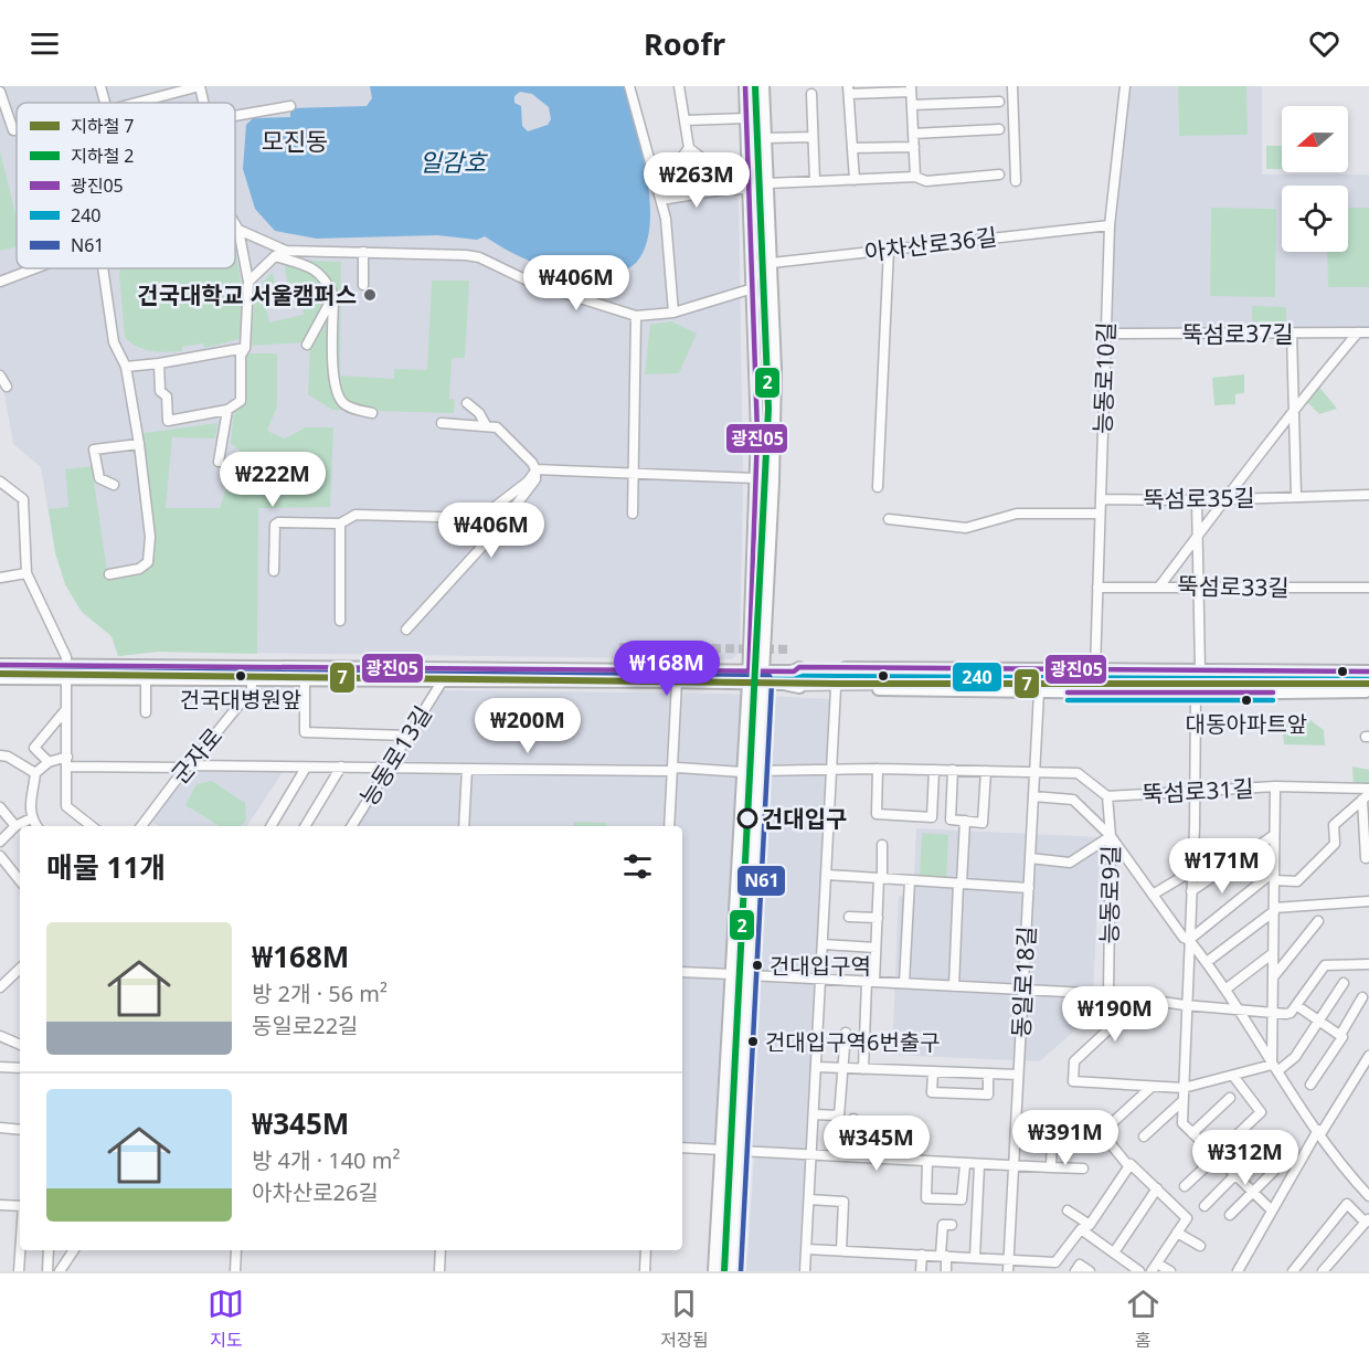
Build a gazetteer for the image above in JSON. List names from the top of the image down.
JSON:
{
  "streets": {
    "street": [
      "아차산로36길",
      "뚝섬로37길",
      "능동로10길",
      "뚝섬로35길",
      "뚝섬로33길",
      "군자로",
      "능동로13길",
      "뚝섬로31길",
      "능동로9길",
      "동일로18길"
    ]
  },
  "crossings": [
    ["아차산로36길", "능동로10길"],
    ["뚝섬로37길", "능동로10길"],
    ["능동로10길", "뚝섬로35길"],
    ["능동로10길", "뚝섬로33길"],
    ["뚝섬로31길", "능동로9길"],
    ["뚝섬로31길", "동일로18길"]
  ],
  "districts": ["모진동"],
  "water": ["일감호"],
  "places": [
    "건국대학교 서울캠퍼스",
    "건국대병원앞",
    "대동아파트앞",
    "건대입구",
    "건대입구역",
    "건대입구역6번출구"
  ],
  "lines": [
    "metro line 2",
    "transit line 광진05",
    "transit line N61",
    "metro line 7",
    "transit line 240"
  ],
  "legend": [
    "지하철 7",
    "지하철 2",
    "광진05",
    "240",
    "N61"
  ],
  "north": "left",
  "page": {
    "header": "Roofr",
    "price": [
      "₩263M",
      "₩406M",
      "₩222M",
      "₩406M",
      "₩168M",
      "₩200M",
      "₩171M",
      "₩190M",
      "₩391M",
      "₩345M",
      "₩312M"
    ],
    "heading": "매물 11개",
    "list": [
      {
        "name": "₩168M",
        "note": "방 2개 · 56 m² · 동일로22길"
      },
      {
        "name": "₩345M",
        "note": "방 4개 · 140 m² · 아차산로26길"
      }
    ],
    "tabs": ["지도", "저장됨", "홈"]
  }
}
